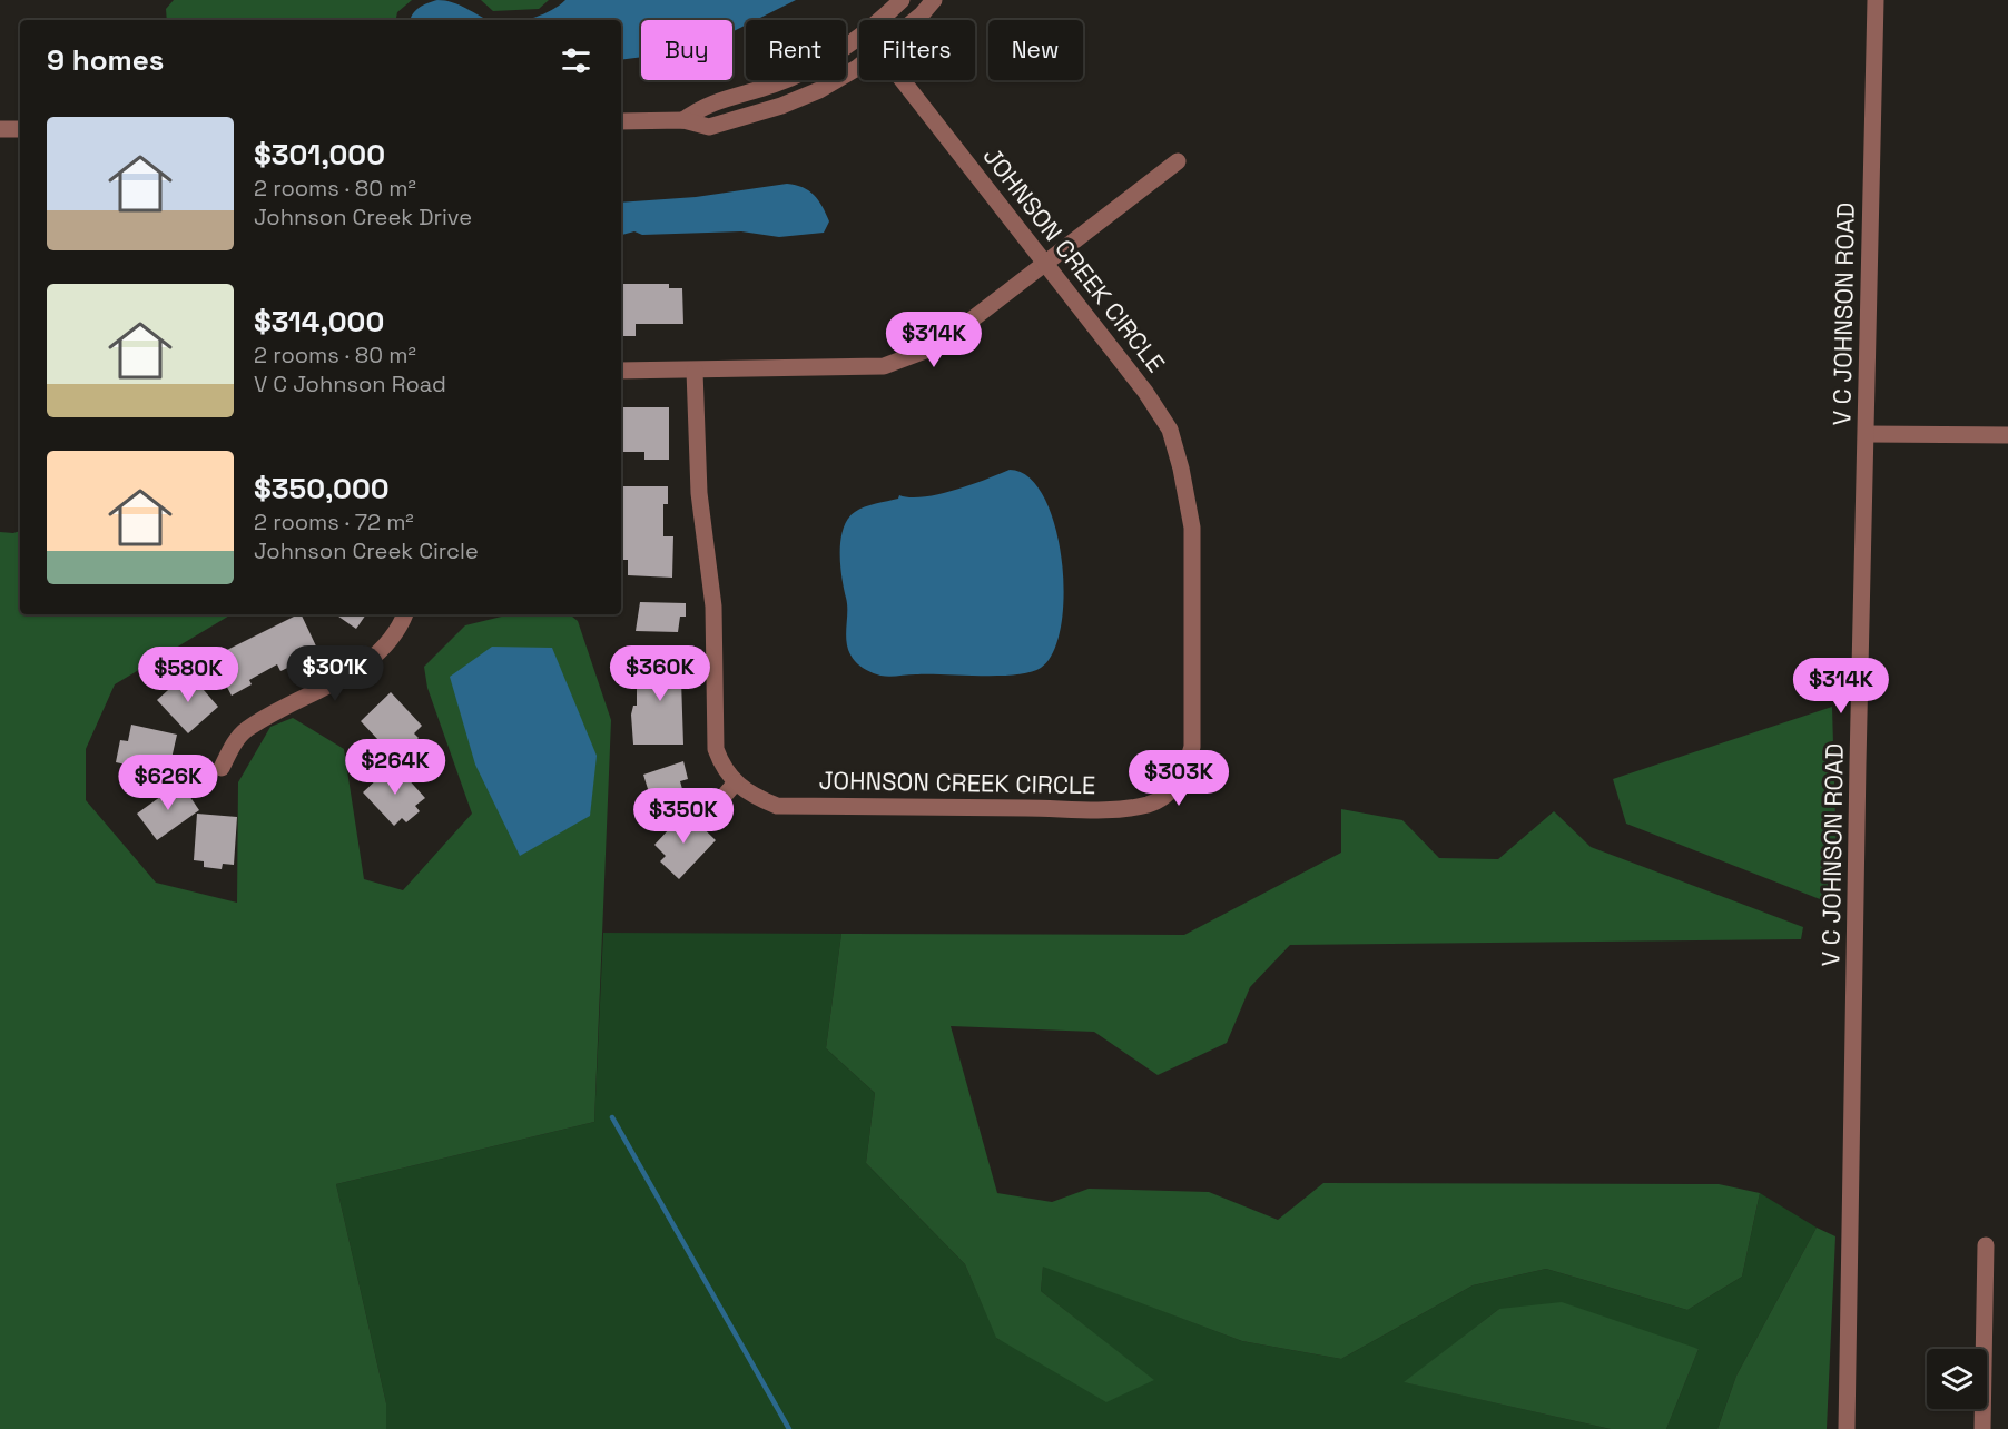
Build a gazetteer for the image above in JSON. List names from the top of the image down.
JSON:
{
  "streets": {
    "street": ["JOHNSON CREEK CIRCLE", "V C JOHNSON ROAD"]
  },
  "page": {
    "chip": [
      "Buy",
      "Rent",
      "Filters",
      "New"
    ],
    "heading": "9 homes",
    "list": [
      {
        "name": "$301,000",
        "note": "2 rooms · 80 m² · Johnson Creek Drive"
      },
      {
        "name": "$314,000",
        "note": "2 rooms · 80 m² · V C Johnson Road"
      },
      {
        "name": "$350,000",
        "note": "2 rooms · 72 m² · Johnson Creek Circle"
      }
    ],
    "price": [
      "$314K",
      "$301K",
      "$360K",
      "$580K",
      "$314K",
      "$264K",
      "$303K",
      "$626K",
      "$350K"
    ]
  }
}
